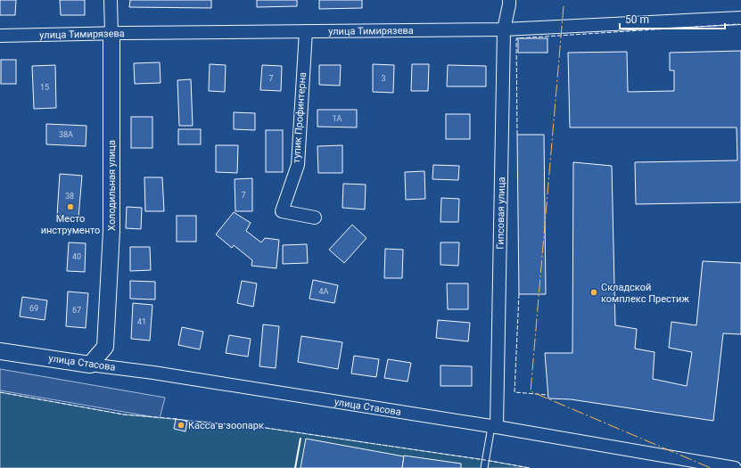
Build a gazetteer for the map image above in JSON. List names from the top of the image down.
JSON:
{
  "streets": {
    "street": [
      "улица Тимирязева",
      "тупик Профинтерна",
      "Холодильная улица",
      "Гипсовая улица",
      "улица Стасова"
    ]
  },
  "crossings": [
    ["улица Тимирязева", "тупик Профинтерна"],
    ["улица Тимирязева", "Холодильная улица"],
    ["улица Тимирязева", "Гипсовая улица"],
    ["Холодильная улица", "улица Стасова"],
    ["Гипсовая улица", "улица Стасова"]
  ],
  "places": ["Место инструменто", "Складской комплекс Престиж", "Касса в зоопарк"],
  "house_numbers": [
    "7",
    "3",
    "15",
    "1А",
    "38А",
    "7",
    "38",
    "40",
    "4А",
    "69",
    "67",
    "41"
  ],
  "scale_bar": "50 m"
}
